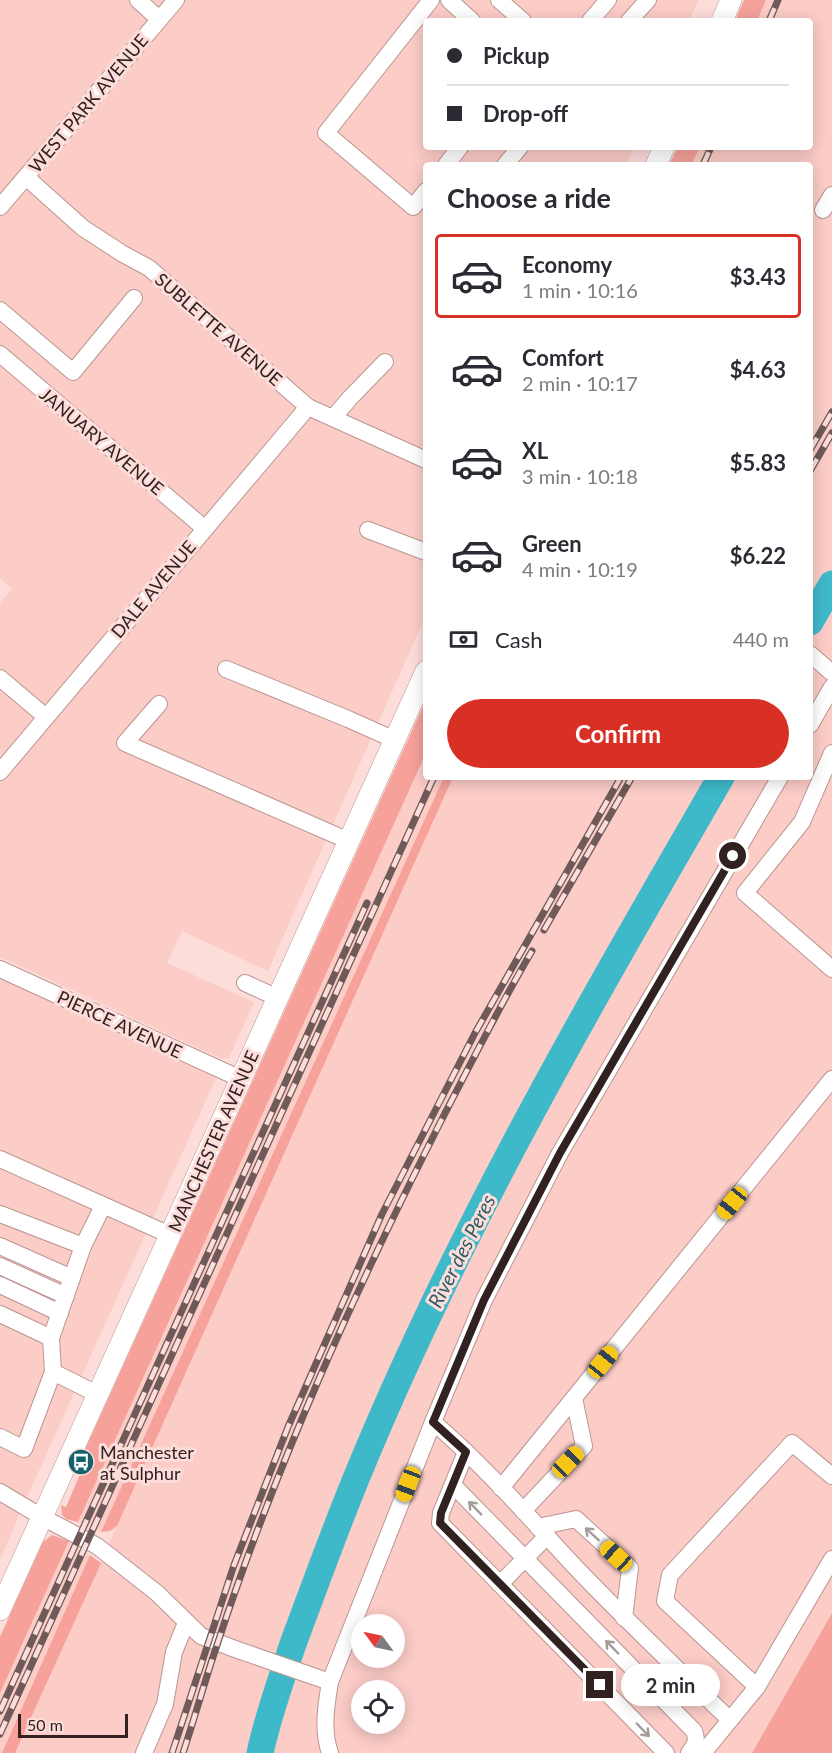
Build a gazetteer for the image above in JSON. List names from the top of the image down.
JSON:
{
  "streets": {
    "main road": ["MANCHESTER AVENUE"],
    "street": [
      "WEST PARK AVENUE",
      "SUBLETTE AVENUE",
      "JANUARY AVENUE",
      "DALE AVENUE",
      "PIERCE AVENUE"
    ]
  },
  "crossings": [
    ["WEST PARK AVENUE", "SUBLETTE AVENUE"],
    ["SUBLETTE AVENUE", "DALE AVENUE"],
    ["JANUARY AVENUE", "DALE AVENUE"],
    ["PIERCE AVENUE", "MANCHESTER AVENUE"]
  ],
  "water": ["River des Peres"],
  "places": {
    "bus stop": ["Manchester at Sulphur"]
  },
  "scale_bar": "50 m",
  "north": "top left",
  "page": {
    "banner": ["Pickup", "Drop-off"],
    "heading": "Choose a ride",
    "list": [
      {
        "name": "Economy",
        "note": "1 min · 10:16",
        "value": "$3.43"
      },
      {
        "name": "Comfort",
        "note": "2 min · 10:17",
        "value": "$4.63"
      },
      {
        "name": "XL",
        "note": "3 min · 10:18",
        "value": "$5.83"
      },
      {
        "name": "Green",
        "note": "4 min · 10:19",
        "value": "$6.22"
      }
    ],
    "pay": ["Cash", "440 m"],
    "buttons": "Confirm",
    "bubble": "2 min",
    "scale": "50 m"
  }
}
